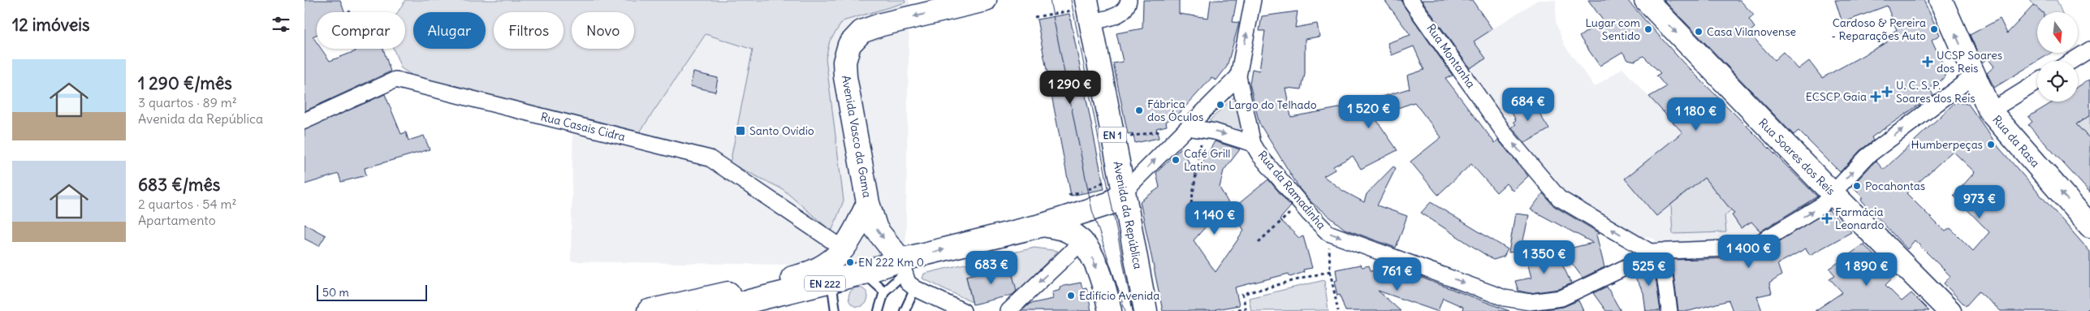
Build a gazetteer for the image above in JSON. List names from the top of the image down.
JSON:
{
  "streets": {
    "main road": [
      "EN 1",
      "Avenida Vasco da Gama",
      "Rua da Rasa",
      "Rua Soares dos Reis",
      "Avenida da República",
      "EN 222"
    ],
    "street": ["Rua Montanha", "Rua Casais Cidra", "Rua da Ramadinha"]
  },
  "crossings": [
    ["Rua Montanha", "Rua da Ramadinha"],
    ["Rua Casais Cidra", "Avenida Vasco da Gama"],
    ["Avenida Vasco da Gama", "EN 222"]
  ],
  "one_way": [
    "Rua Montanha",
    "Rua da Rasa",
    "Rua Soares dos Reis",
    "Rua da Ramadinha"
  ],
  "places": {
    "other": [
      "Lugar com Sentido",
      "Cardoso & Pereira - Reparações Auto",
      "Casa Vilanovense",
      "Largo do Telhado",
      "Fábrica dos Óculos",
      "Humberpeças",
      "Café Grill Latino",
      "Pocahontas",
      "EN 222 Km 0",
      "Edifício Avenida"
    ],
    "health": [
      "UCSP Soares dos Reis",
      "U. C. S. P. Soares dos Reis",
      "ECSCP Gaia",
      "Farmácia Leonardo"
    ],
    "transit": ["Santo Ovídio"]
  },
  "scale_bar": "50 m",
  "north": "bottom",
  "page": {
    "heading": "12 imóveis",
    "chip": [
      "Comprar",
      "Alugar",
      "Filtros",
      "Novo"
    ],
    "list": [
      {
        "name": "1 290 €/mês",
        "note": "3 quartos · 89 m² · Avenida da República"
      },
      {
        "name": "683 €/mês",
        "note": "2 quartos · 54 m² · Apartamento"
      }
    ],
    "price": [
      "1 290 €",
      "684 €",
      "1 520 €",
      "1 180 €",
      "973 €",
      "1 140 €",
      "1 400 €",
      "1 350 €",
      "683 €",
      "525 €",
      "1 890 €",
      "761 €"
    ],
    "scale": "50 m"
  }
}
